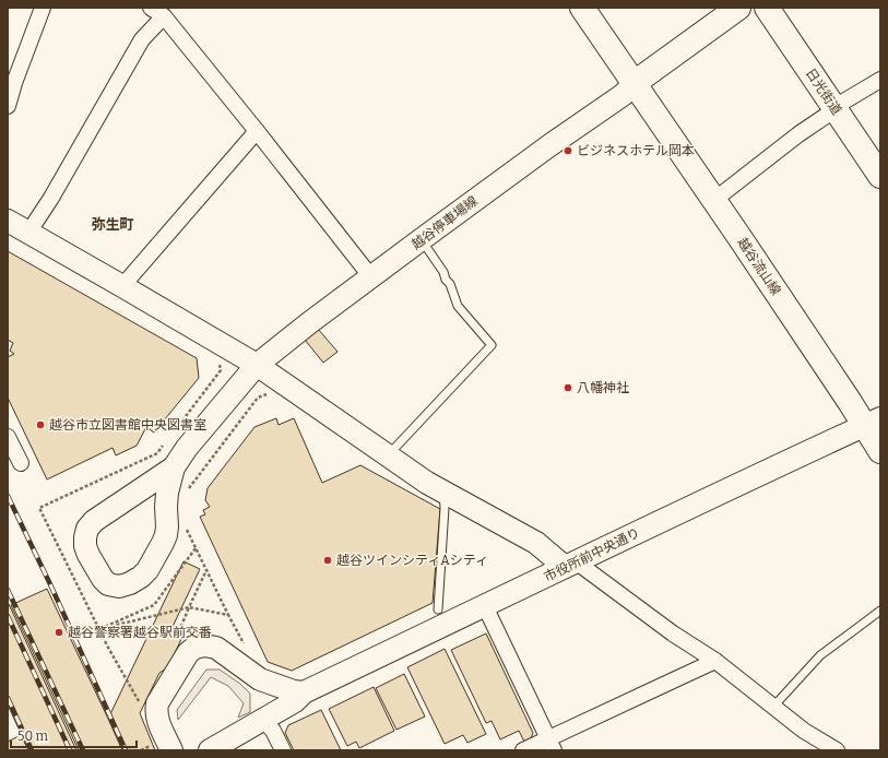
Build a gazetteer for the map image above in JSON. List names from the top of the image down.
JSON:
{
  "streets": {
    "main road": ["日光街道", "越谷流山線"],
    "street": ["越谷停車場線", "市役所前中央通り"]
  },
  "crossings": [
    ["越谷停車場線", "越谷流山線"],
    ["越谷流山線", "市役所前中央通り"]
  ],
  "districts": ["弥生町"],
  "places": [
    "ビジネスホテル岡本",
    "八幡神社",
    "越谷市立図書館中央図書室",
    "越谷ツインシティAシティ",
    "越谷警察署越谷駅前交番"
  ],
  "scale_bar": "50 m"
}
